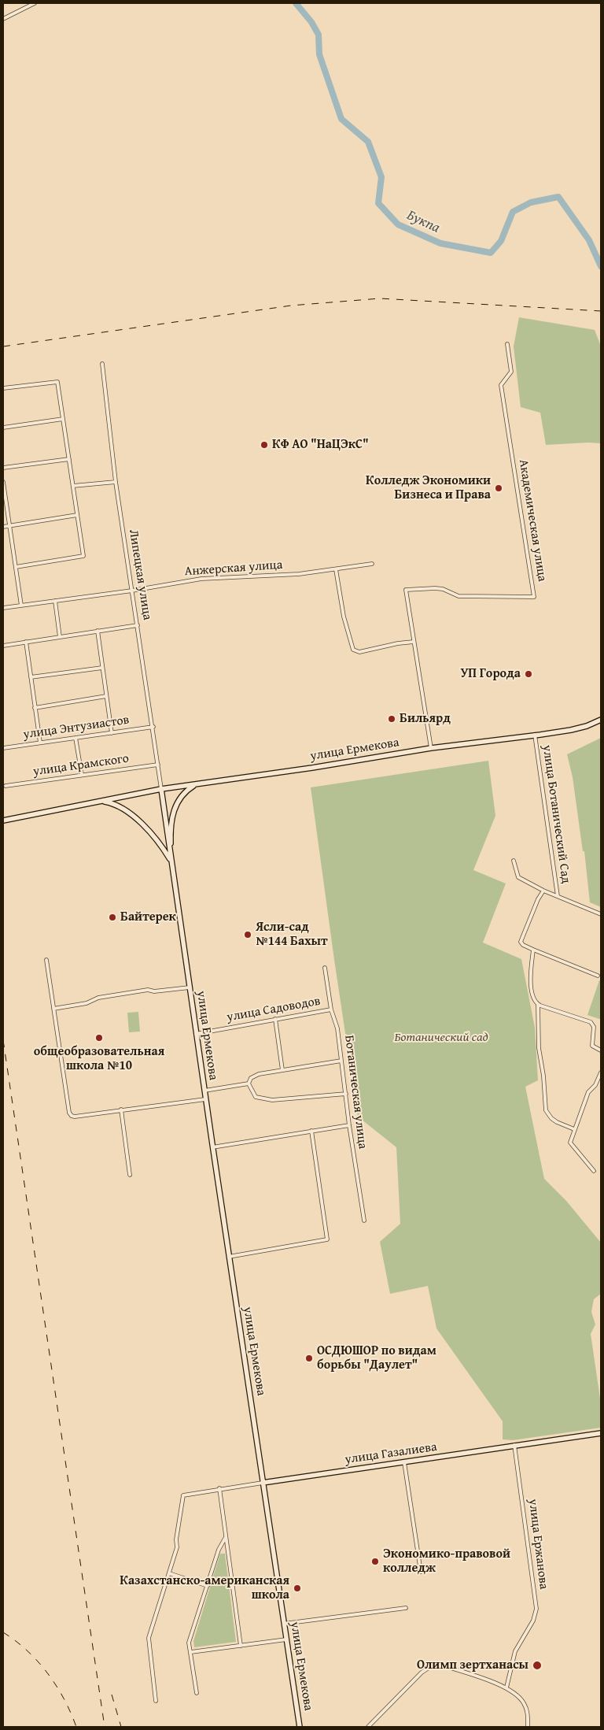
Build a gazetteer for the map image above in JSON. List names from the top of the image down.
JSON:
{
  "streets": {
    "main road": ["улица Ермекова", "улица Газалиева"],
    "street": [
      "Академическая улица",
      "Анжерская улица",
      "Липецкая улица",
      "улица Энтузиастов",
      "улица Крамского",
      "улица Ботанический Сад",
      "улица Садоводов",
      "Ботаническая улица",
      "улица Ержанова"
    ]
  },
  "crossings": [
    ["Анжерская улица", "Липецкая улица"],
    ["Липецкая улица", "улица Энтузиастов"],
    ["Липецкая улица", "улица Ермекова"],
    ["Липецкая улица", "улица Крамского"],
    ["улица Ермекова", "улица Ботанический Сад"],
    ["улица Ермекова", "улица Садоводов"],
    ["улица Ермекова", "улица Газалиева"],
    ["улица Садоводов", "Ботаническая улица"],
    ["улица Газалиева", "улица Ержанова"]
  ],
  "water": ["Букпа"],
  "parks": ["Ботанический сад"],
  "places": [
    "КФ АО \"НаЦЭкС\"",
    "Колледж Экономики Бизнеса и Права",
    "УП Города",
    "Бильярд",
    "Байтерек",
    "Ясли-сад №144 Бахыт",
    "общеобразовательная школа №10",
    "ОСДЮШОР по видам борьбы \"Даулет\"",
    "Экономико-правовой колледж",
    "Казахстанско-американская школа",
    "Олимп зертханасы"
  ]
}
